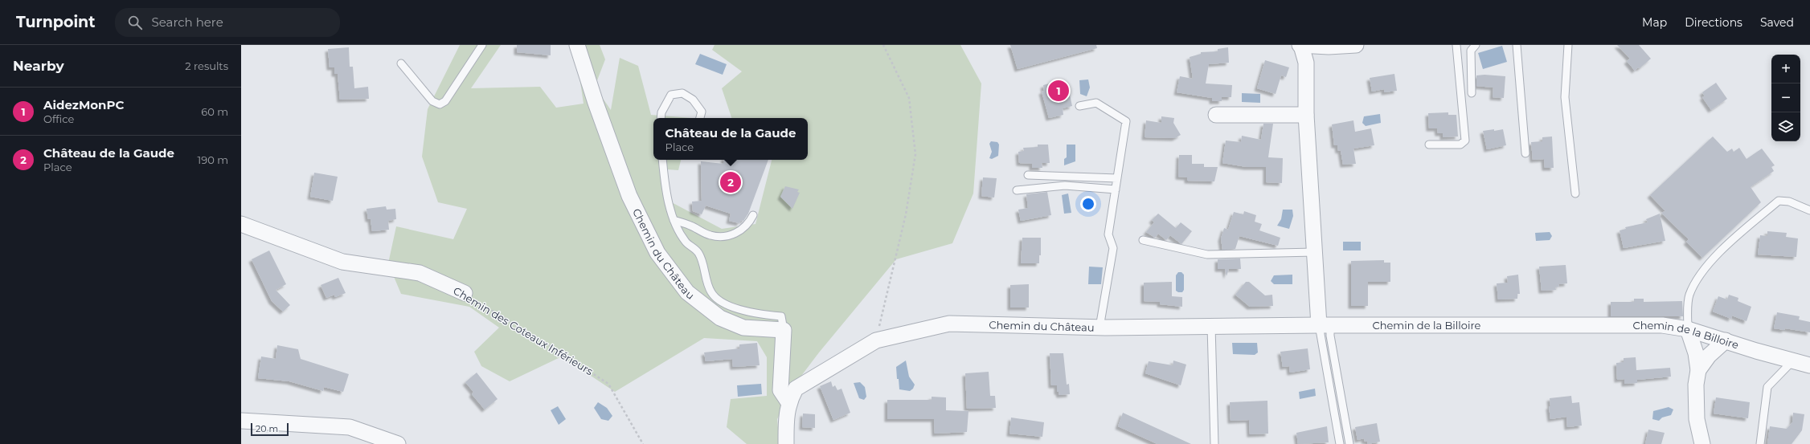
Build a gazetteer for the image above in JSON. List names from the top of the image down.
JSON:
{
  "streets": {
    "street": ["Chemin du Château", "Chemin de la Billoire", "Chemin des Coteaux Inférieurs"]
  },
  "crossings": [
    ["Chemin du Château", "Chemin de la Billoire"]
  ],
  "scale_bar": "20 m",
  "page": {
    "header": "Turnpoint",
    "search": "Search here",
    "nav": ["Map", "Directions", "Saved"],
    "heading": ["Nearby", "2 results"],
    "map_buttons": ["+", "−"],
    "pins": ["1", "2"],
    "list": [
      {
        "mark": "1",
        "name": "AidezMonPC",
        "note": "Office",
        "value": "60 m"
      },
      {
        "mark": "2",
        "name": "Château de la Gaude",
        "note": "Place",
        "value": "190 m"
      }
    ],
    "popup": ["Château de la Gaude", "Place"],
    "scale": "20 m"
  }
}
